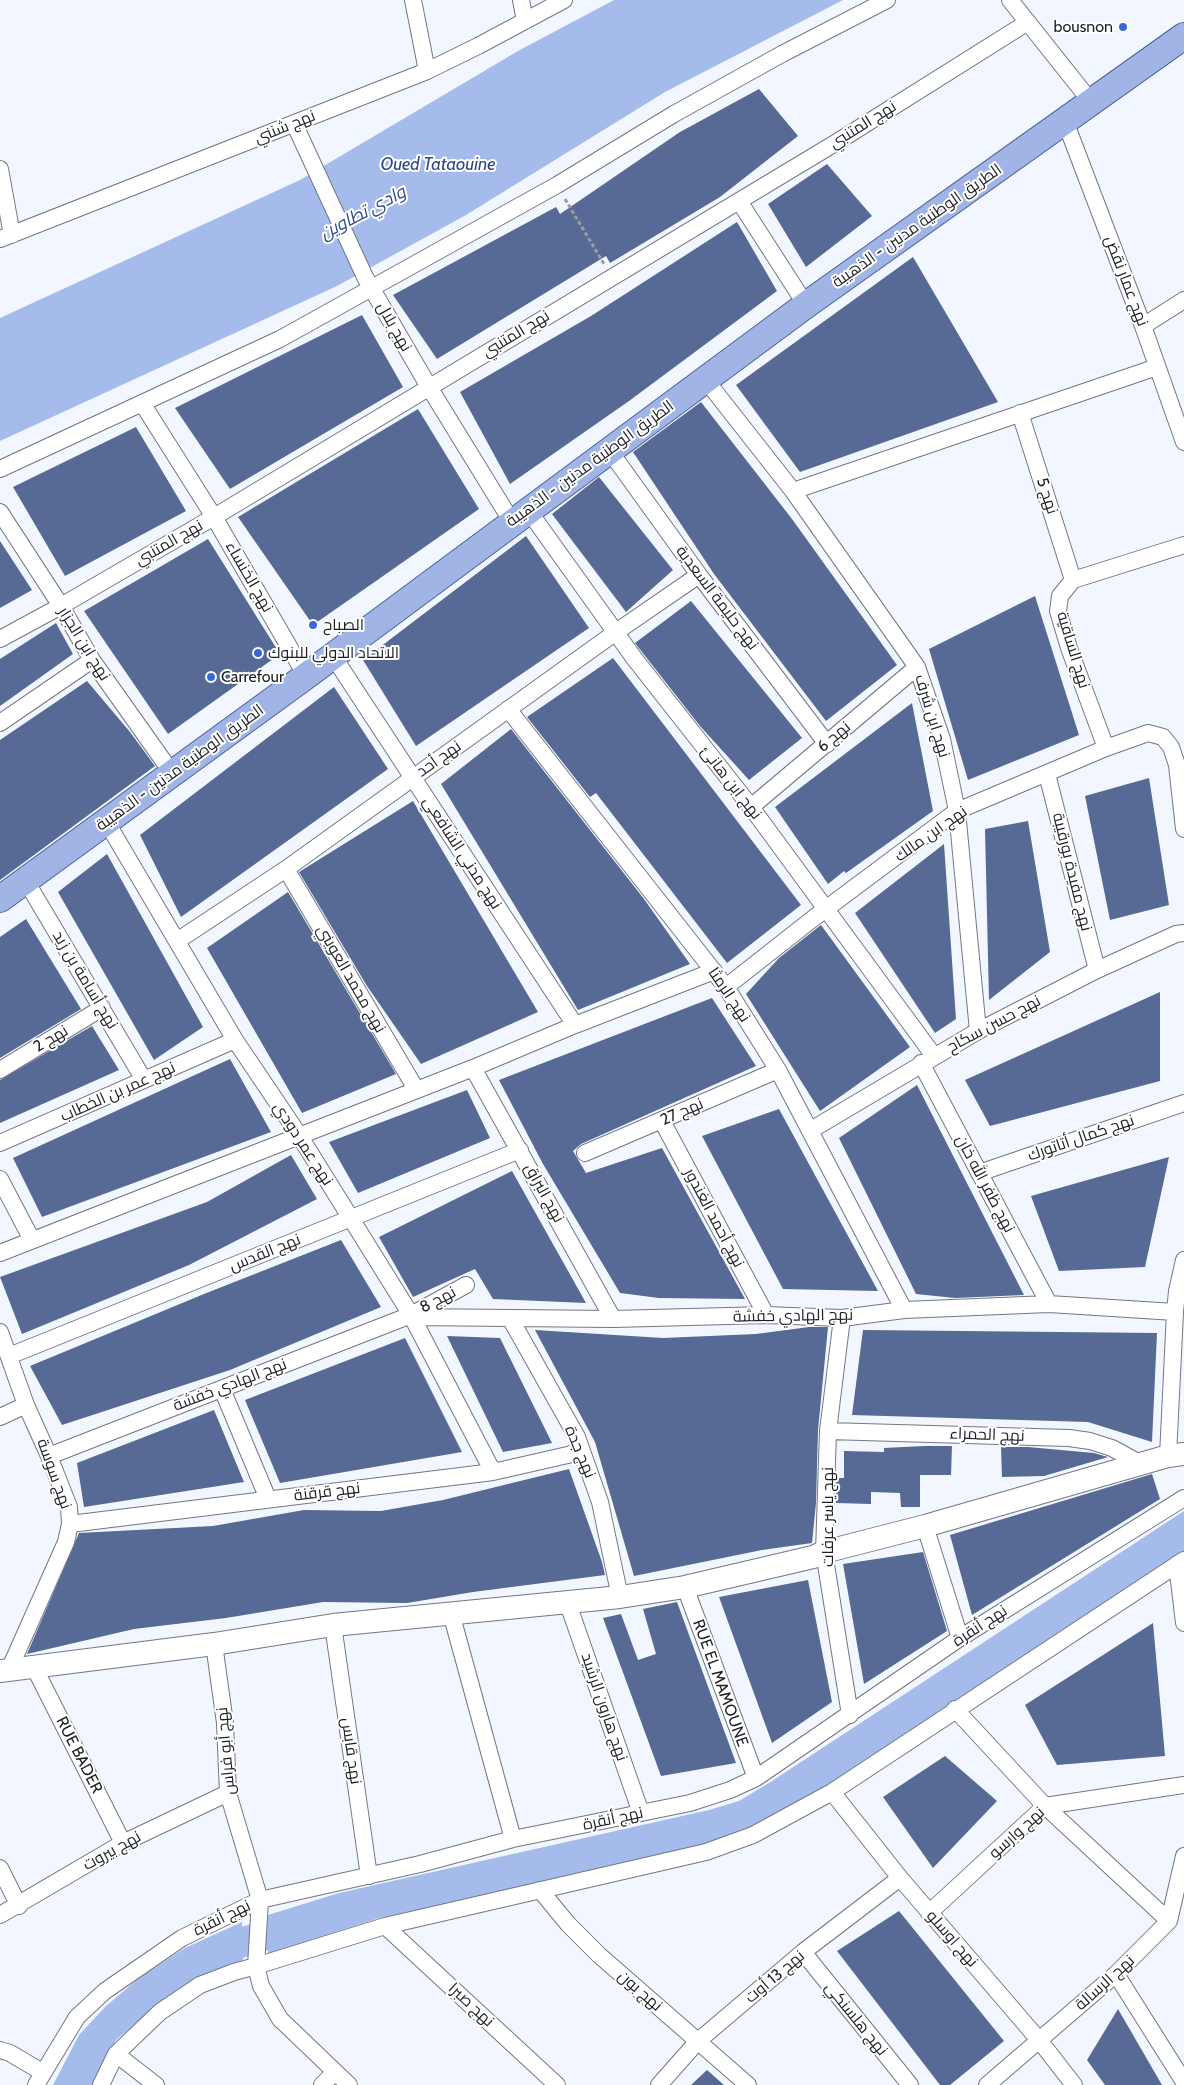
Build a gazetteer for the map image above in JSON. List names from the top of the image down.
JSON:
{
  "streets": {
    "main road": ["الطريق الوطنية مدنين - الذهيبة"],
    "street": [
      "نهج المتنبي",
      "نهج شنني",
      "نهج عمار نقض",
      "نهج بلال",
      "نهج 5",
      "نهج الخنساء",
      "نهج حليمة السعدية",
      "نهج ابن الجزار",
      "نهج الساقية",
      "نهج ابن شرف",
      "نهج 6",
      "نهج أحد",
      "نهج ابن هانئ",
      "نهج ابن مالك",
      "نهج مدني الشافعي",
      "نهج مفيدة بورقيبة",
      "نهج محمد العويني",
      "نهج أسامة بن زيد",
      "نهج الرمثا",
      "نهج حسن سكاح",
      "نهج 2",
      "نهج عمر بن الخطاب",
      "نهج 27",
      "نهج كمال أتاتورك",
      "نهج عمر دودي",
      "نهج ظفر الله خان",
      "نهج البراق",
      "نهج أحمد الغندور",
      "نهج القدس",
      "نهج 8",
      "نهج الهادي خفشة",
      "نهج الحمراء",
      "نهج جدة",
      "نهج سوسة",
      "نهج قرقنة",
      "نهج ياسر عرفات",
      "نهج أنقرة",
      "RUE EL MAMOUNE",
      "نهج هارون الرشيد",
      "نهج أبو فراس",
      "نهج قابس",
      "RUE BADER",
      "نهج وارسو",
      "نهج بيروت",
      "نهج اوسلو",
      "نهج 13 أوت",
      "نهج الرسالة",
      "نهج بون",
      "نهج صبرا",
      "نهج هلسنكي"
    ]
  },
  "crossings": [
    ["نهج المتنبي", "نهج بلال"],
    ["نهج المتنبي", "نهج الخنساء"],
    ["نهج المتنبي", "نهج ابن الجزار"],
    ["نهج شنني", "نهج بلال"],
    ["الطريق الوطنية مدنين - الذهيبة", "نهج عمار نقض"],
    ["الطريق الوطنية مدنين - الذهيبة", "نهج بلال"],
    ["الطريق الوطنية مدنين - الذهيبة", "نهج الخنساء"],
    ["الطريق الوطنية مدنين - الذهيبة", "نهج حليمة السعدية"],
    ["الطريق الوطنية مدنين - الذهيبة", "نهج ابن الجزار"],
    ["الطريق الوطنية مدنين - الذهيبة", "نهج ابن شرف"],
    ["الطريق الوطنية مدنين - الذهيبة", "نهج ابن هانئ"],
    ["الطريق الوطنية مدنين - الذهيبة", "نهج مدني الشافعي"],
    ["الطريق الوطنية مدنين - الذهيبة", "نهج أسامة بن زيد"],
    ["الطريق الوطنية مدنين - الذهيبة", "نهج عمر دودي"],
    ["نهج بلال", "نهج ابن هانئ"],
    ["نهج 5", "نهج الساقية"],
    ["نهج حليمة السعدية", "نهج 6"],
    ["نهج حليمة السعدية", "نهج أحد"],
    ["نهج الساقية", "نهج ابن مالك"],
    ["نهج ابن شرف", "نهج 6"],
    ["نهج ابن شرف", "نهج ابن مالك"],
    ["نهج ابن شرف", "نهج حسن سكاح"],
    ["نهج 6", "نهج ابن هانئ"],
    ["نهج أحد", "نهج ابن هانئ"],
    ["نهج أحد", "نهج مدني الشافعي"],
    ["نهج أحد", "نهج محمد العويني"],
    ["نهج أحد", "نهج الرمثا"],
    ["نهج أحد", "نهج عمر دودي"],
    ["نهج ابن هانئ", "نهج ابن مالك"],
    ["نهج ابن هانئ", "نهج حسن سكاح"],
    ["نهج ابن هانئ", "نهج ظفر الله خان"],
    ["نهج ابن مالك", "نهج مفيدة بورقيبة"],
    ["نهج ابن مالك", "نهج الرمثا"],
    ["نهج مفيدة بورقيبة", "نهج حسن سكاح"],
    ["نهج أسامة بن زيد", "نهج 2"],
    ["نهج أسامة بن زيد", "نهج عمر بن الخطاب"],
    ["نهج الرمثا", "نهج حسن سكاح"],
    ["نهج الرمثا", "نهج 27"],
    ["نهج الرمثا", "نهج الهادي خفشة"],
    ["نهج حسن سكاح", "نهج ظفر الله خان"],
    ["نهج عمر بن الخطاب", "نهج عمر دودي"],
    ["نهج 27", "نهج أحمد الغندور"],
    ["نهج كمال أتاتورك", "نهج ظفر الله خان"],
    ["نهج عمر دودي", "نهج القدس"],
    ["نهج عمر دودي", "نهج 8"],
    ["نهج عمر دودي", "نهج الهادي خفشة"],
    ["نهج عمر دودي", "نهج قرقنة"],
    ["نهج ظفر الله خان", "نهج الهادي خفشة"],
    ["نهج البراق", "نهج القدس"],
    ["نهج البراق", "نهج الهادي خفشة"],
    ["نهج أحمد الغندور", "نهج الهادي خفشة"],
    ["نهج القدس", "نهج سوسة"],
    ["نهج 8", "نهج الهادي خفشة"],
    ["نهج الهادي خفشة", "نهج جدة"],
    ["نهج الهادي خفشة", "نهج سوسة"],
    ["نهج الهادي خفشة", "نهج ياسر عرفات"],
    ["نهج الحمراء", "نهج ياسر عرفات"],
    ["نهج جدة", "نهج قرقنة"],
    ["نهج سوسة", "نهج قرقنة"],
    ["نهج ياسر عرفات", "نهج أنقرة"],
    ["نهج أنقرة", "RUE EL MAMOUNE"],
    ["نهج أنقرة", "نهج هارون الرشيد"],
    ["نهج أنقرة", "نهج أبو فراس"],
    ["نهج أنقرة", "نهج قابس"],
    ["نهج أبو فراس", "نهج بيروت"],
    ["RUE BADER", "نهج بيروت"],
    ["نهج وارسو", "نهج اوسلو"],
    ["نهج اوسلو", "نهج 13 أوت"],
    ["نهج اوسلو", "نهج الرسالة"],
    ["نهج 13 أوت", "نهج بون"],
    ["نهج 13 أوت", "نهج هلسنكي"]
  ],
  "water": ["Oued Tataouine", "وادي تطاوين"],
  "places": [
    "bousnon",
    "الصباح",
    "الاتحاد الدولي للبنوك",
    "Carrefour"
  ]
}
